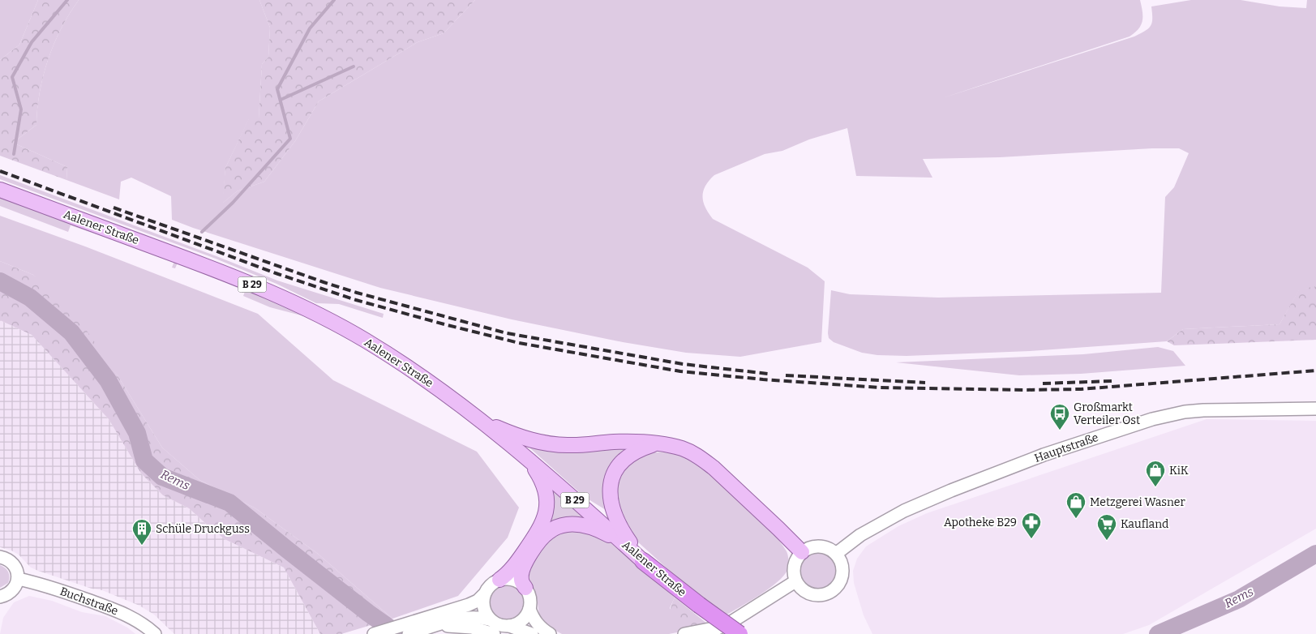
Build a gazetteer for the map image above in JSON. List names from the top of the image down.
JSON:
{
  "streets": {
    "highway": ["Aalener Straße", "B 29"],
    "main road": ["Hauptstraße", "Buchstraße"]
  },
  "water": ["Rems"],
  "places": {
    "bus stop": ["Großmarkt Verteiler Ost"],
    "shop": ["KiK", "Metzgerei Wasner"],
    "pharmacy": ["Apotheke B29"],
    "supermarket": ["Kaufland"],
    "building": ["Schüle Druckguss"]
  }
}
